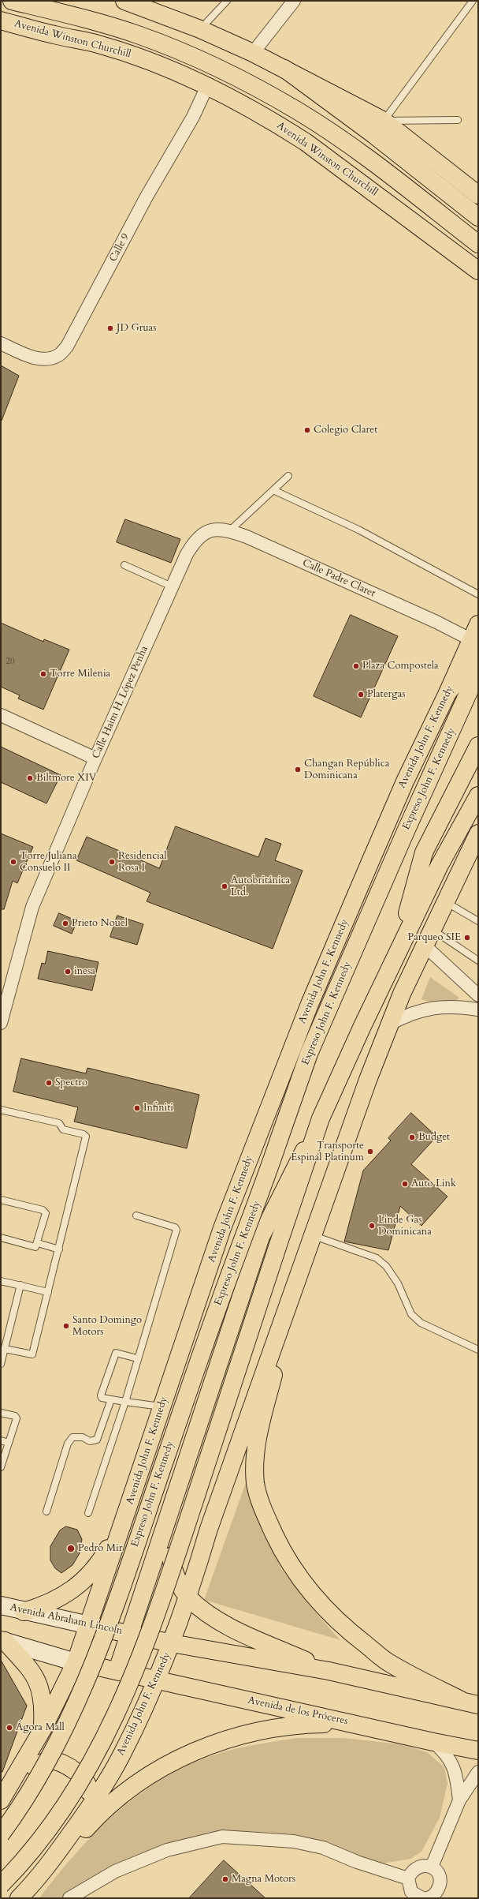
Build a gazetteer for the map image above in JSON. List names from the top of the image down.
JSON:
{
  "streets": {
    "main road": [
      "Avenida Winston Churchill",
      "Avenida John F. Kennedy",
      "Expreso John F. Kennedy",
      "Avenida Abraham Lincoln",
      "Avenida de los Próceres"
    ],
    "street": ["Calle 9", "Calle Padre Claret", "Calle Haim H. López Penha"]
  },
  "crossings": [
    ["Avenida Winston Churchill", "Calle 9"],
    ["Calle Padre Claret", "Calle Haim H. López Penha"],
    ["Calle Padre Claret", "Avenida John F. Kennedy"],
    ["Avenida John F. Kennedy", "Avenida Abraham Lincoln"],
    ["Avenida John F. Kennedy", "Avenida de los Próceres"]
  ],
  "places": [
    "JD Gruas",
    "Colegio Claret",
    "Plaza Compostela",
    "Torre Milenia",
    "Platergas",
    "Changan República Dominicana",
    "Biltmore XIV",
    "Torre Juliana Consuelo II",
    "Residencial Rosa I",
    "Autobritánica Ltd.",
    "Prieto Nouel",
    "Parqueo SIE",
    "inesa",
    "Spectro",
    "Infiniti",
    "Budget",
    "Transporte Espinal Platinum",
    "Auto Link",
    "Linde Gas Dominicana",
    "Santo Domingo Motors",
    "Pedro Mir",
    "Ágora Mall",
    "Magna Motors"
  ],
  "house_numbers": ["20"]
}
